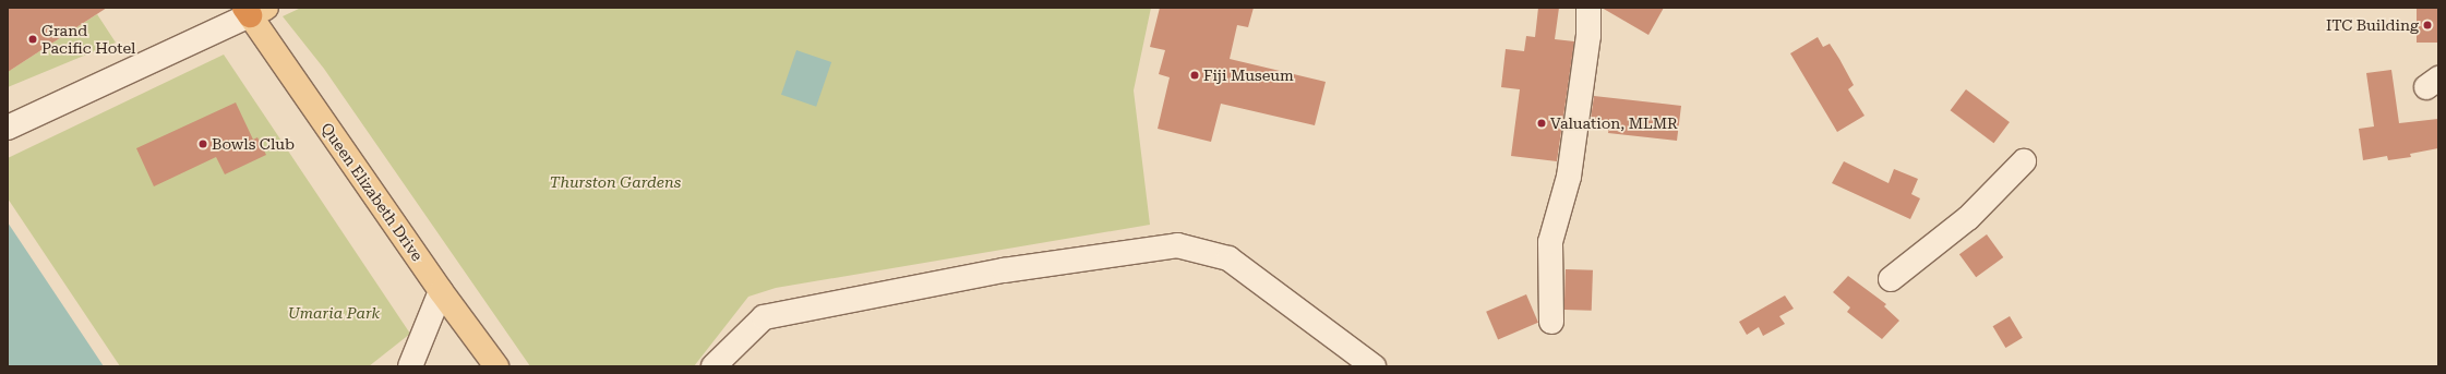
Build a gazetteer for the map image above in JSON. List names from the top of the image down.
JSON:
{
  "streets": {
    "main road": ["Queen Elizabeth Drive"]
  },
  "parks": ["Thurston Gardens", "Umaria Park"],
  "places": [
    "ITC Building",
    "Grand Pacific Hotel",
    "Fiji Museum",
    "Valuation, MLMR",
    "Bowls Club"
  ]
}
